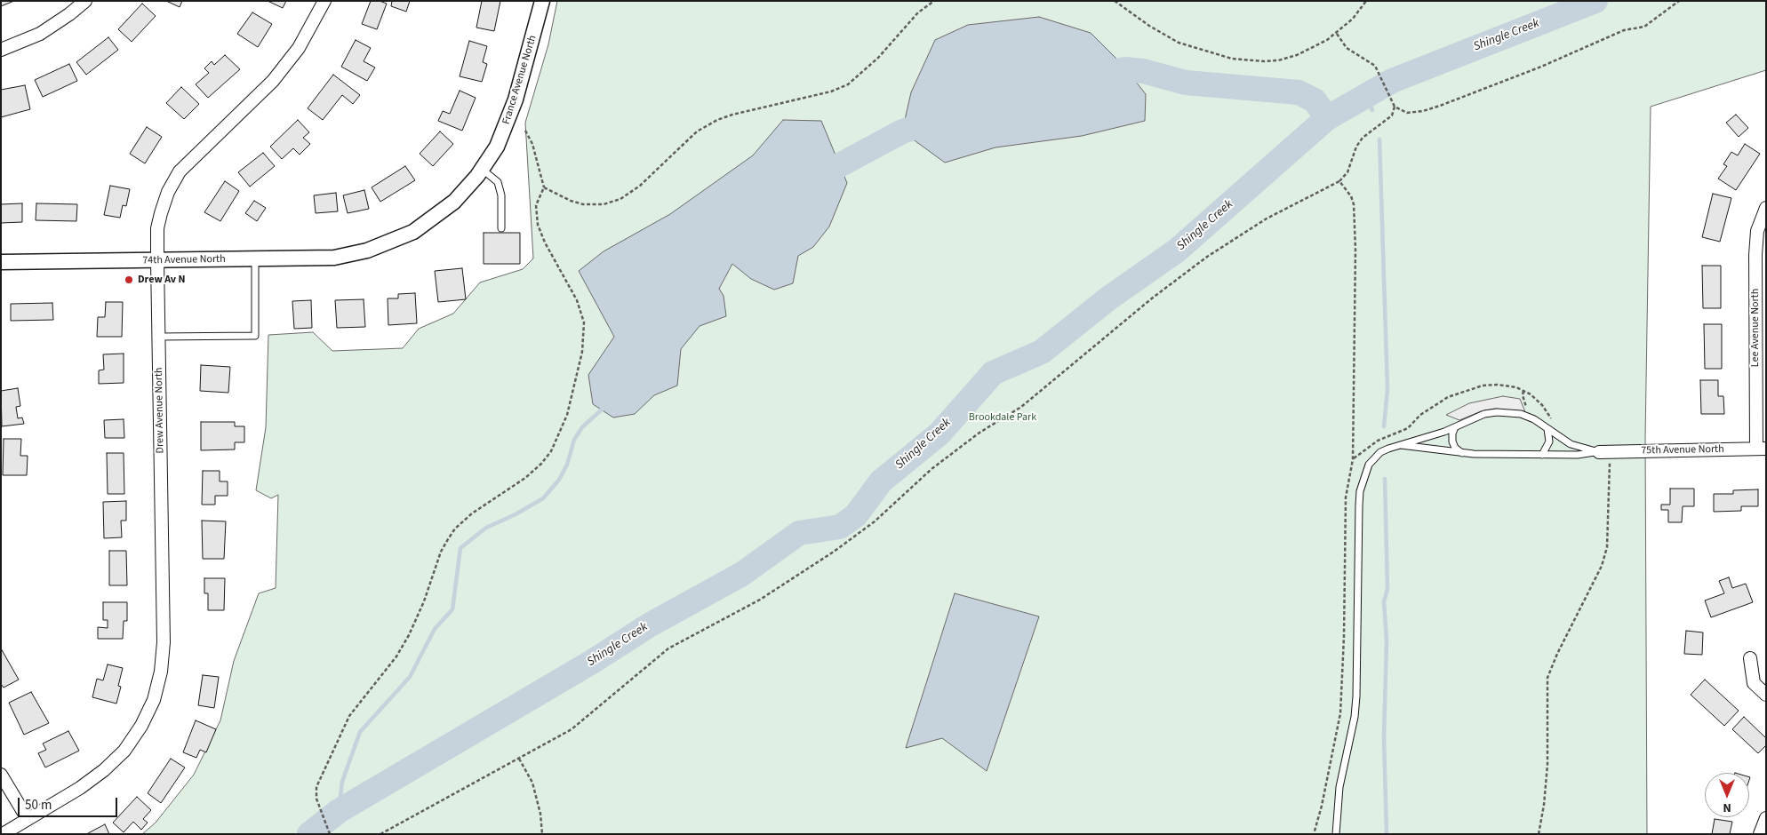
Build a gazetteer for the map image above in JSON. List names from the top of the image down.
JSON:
{
  "streets": {
    "street": [
      "France Avenue North",
      "74th Avenue North",
      "Lee Avenue North",
      "Drew Avenue North",
      "75th Avenue North"
    ]
  },
  "crossings": [
    ["France Avenue North", "74th Avenue North"],
    ["74th Avenue North", "Drew Avenue North"],
    ["Lee Avenue North", "75th Avenue North"]
  ],
  "water": ["Shingle Creek"],
  "parks": ["Brookdale Park"],
  "places": ["Drew Av N"],
  "scale_bar": "50 m",
  "north": "bottom"
}
